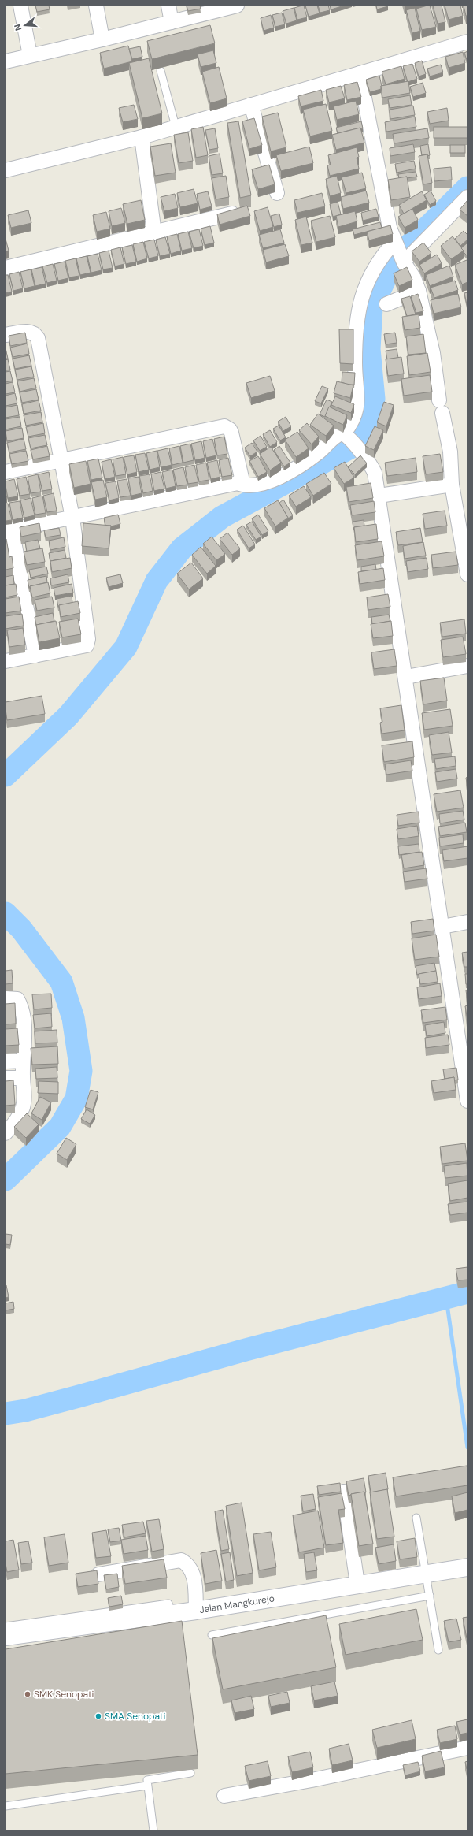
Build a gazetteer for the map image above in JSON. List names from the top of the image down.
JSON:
{
  "streets": {
    "street": ["Jalan Mangkurejo"]
  },
  "places": ["SMK Senopati", "SMA Senopati"],
  "north": "left"
}
